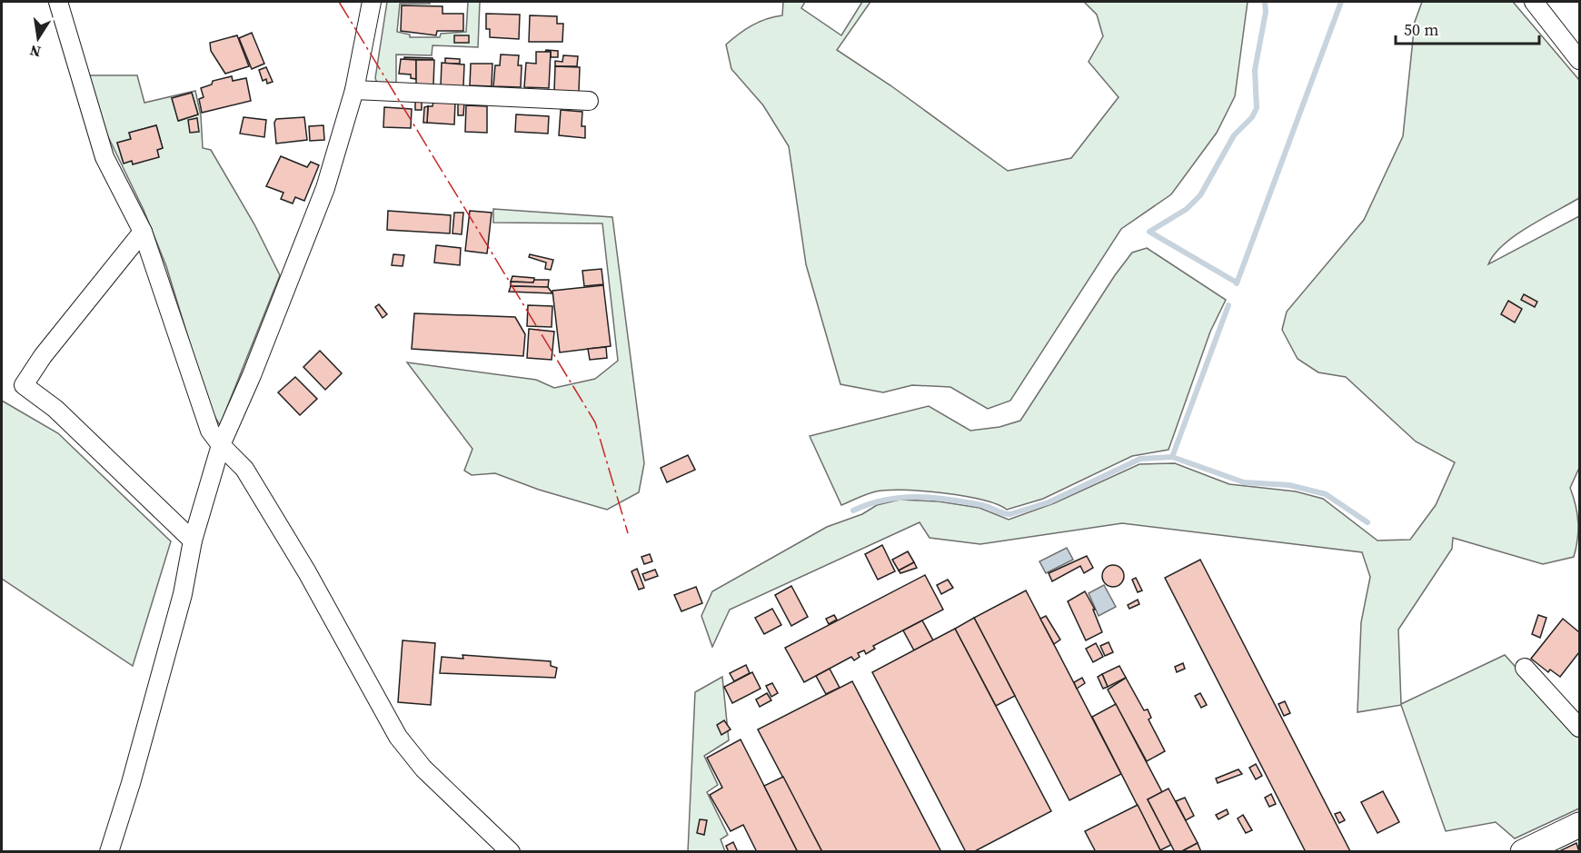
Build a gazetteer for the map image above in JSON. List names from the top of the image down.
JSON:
{
  "scale_bar": "50 m",
  "north": "bottom"
}
